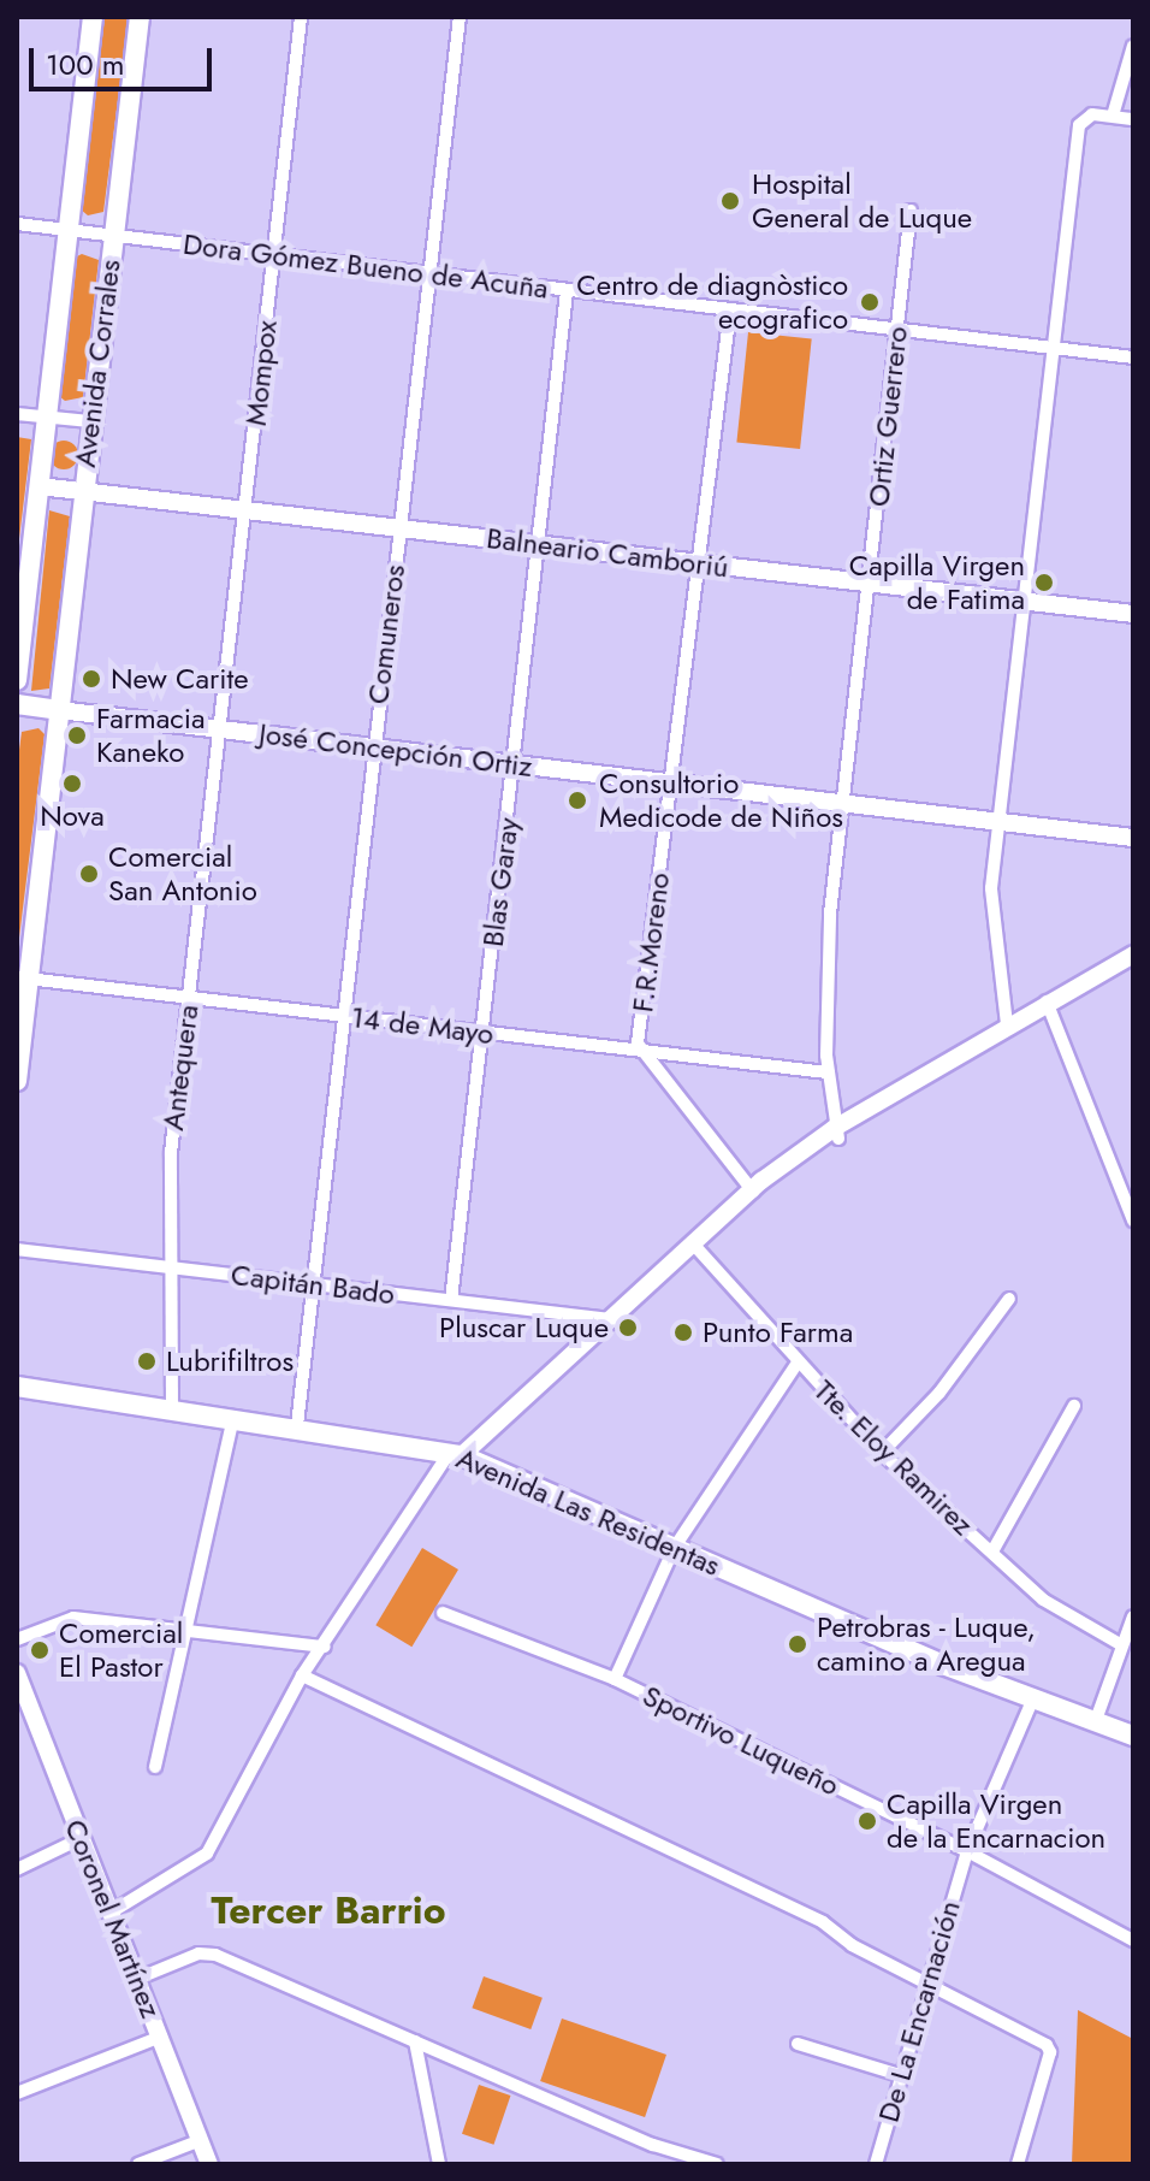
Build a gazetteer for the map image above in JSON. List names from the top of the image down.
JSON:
{
  "streets": {
    "main road": ["Avenida Corrales", "Avenida Las Residentas"],
    "street": [
      "Dora Gómez Bueno de Acuña",
      "Mompox",
      "Ortiz Guerrero",
      "Balneario Camboriú",
      "Comuneros",
      "José Concepción Ortiz",
      "Blas Garay",
      "F.R.Moreno",
      "14 de Mayo",
      "Antequera",
      "Capitán Bado",
      "Tte. Eloy Ramirez",
      "Sportivo Luqueño",
      "Coronel Martínez",
      "De La Encarnación"
    ]
  },
  "crossings": [
    ["Dora Gómez Bueno de Acuña", "Avenida Corrales"],
    ["Dora Gómez Bueno de Acuña", "Mompox"],
    ["Dora Gómez Bueno de Acuña", "Ortiz Guerrero"],
    ["Dora Gómez Bueno de Acuña", "Comuneros"],
    ["Dora Gómez Bueno de Acuña", "Blas Garay"],
    ["Dora Gómez Bueno de Acuña", "F.R.Moreno"],
    ["Avenida Corrales", "Balneario Camboriú"],
    ["Avenida Corrales", "José Concepción Ortiz"],
    ["Avenida Corrales", "14 de Mayo"],
    ["Mompox", "Balneario Camboriú"],
    ["Mompox", "José Concepción Ortiz"],
    ["Mompox", "Antequera"],
    ["Ortiz Guerrero", "Balneario Camboriú"],
    ["Ortiz Guerrero", "José Concepción Ortiz"],
    ["Ortiz Guerrero", "14 de Mayo"],
    ["Balneario Camboriú", "Comuneros"],
    ["Balneario Camboriú", "Blas Garay"],
    ["Balneario Camboriú", "F.R.Moreno"],
    ["Comuneros", "José Concepción Ortiz"],
    ["Comuneros", "14 de Mayo"],
    ["Comuneros", "Capitán Bado"],
    ["Comuneros", "Avenida Las Residentas"],
    ["José Concepción Ortiz", "Blas Garay"],
    ["José Concepción Ortiz", "F.R.Moreno"],
    ["José Concepción Ortiz", "Antequera"],
    ["Blas Garay", "14 de Mayo"],
    ["Blas Garay", "Capitán Bado"],
    ["F.R.Moreno", "14 de Mayo"],
    ["14 de Mayo", "Antequera"],
    ["Antequera", "Capitán Bado"],
    ["Antequera", "Avenida Las Residentas"],
    ["Avenida Las Residentas", "De La Encarnación"],
    ["Sportivo Luqueño", "De La Encarnación"]
  ],
  "districts": ["Tercer Barrio"],
  "places": [
    "Hospital General de Luque",
    "Centro de diagnòstico ecografico",
    "Capilla Virgen de Fatima",
    "New Carite",
    "Farmacia Kaneko",
    "Nova",
    "Consultorio Medicode de Niños",
    "Comercial San Antonio",
    "Pluscar Luque",
    "Punto Farma",
    "Lubrifiltros",
    "Petrobras - Luque, camino a Aregua",
    "Comercial El Pastor",
    "Capilla Virgen de la Encarnacion"
  ],
  "scale_bar": "100 m"
}
